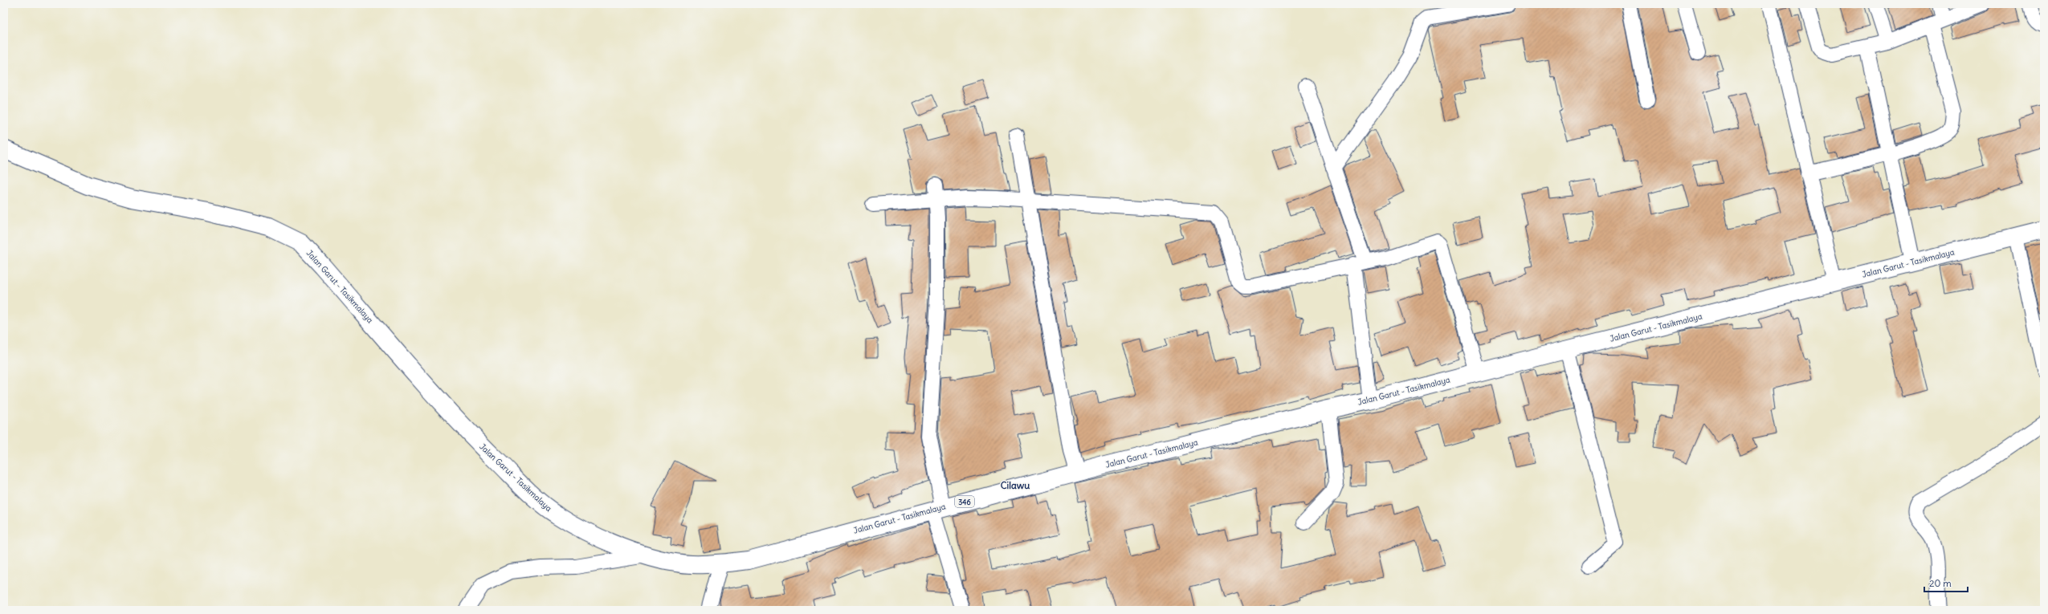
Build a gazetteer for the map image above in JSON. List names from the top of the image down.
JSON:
{
  "streets": {
    "main road": ["Jalan Garut - Tasikmalaya", "346"]
  },
  "districts": ["Cilawu"],
  "scale_bar": "20 m"
}
